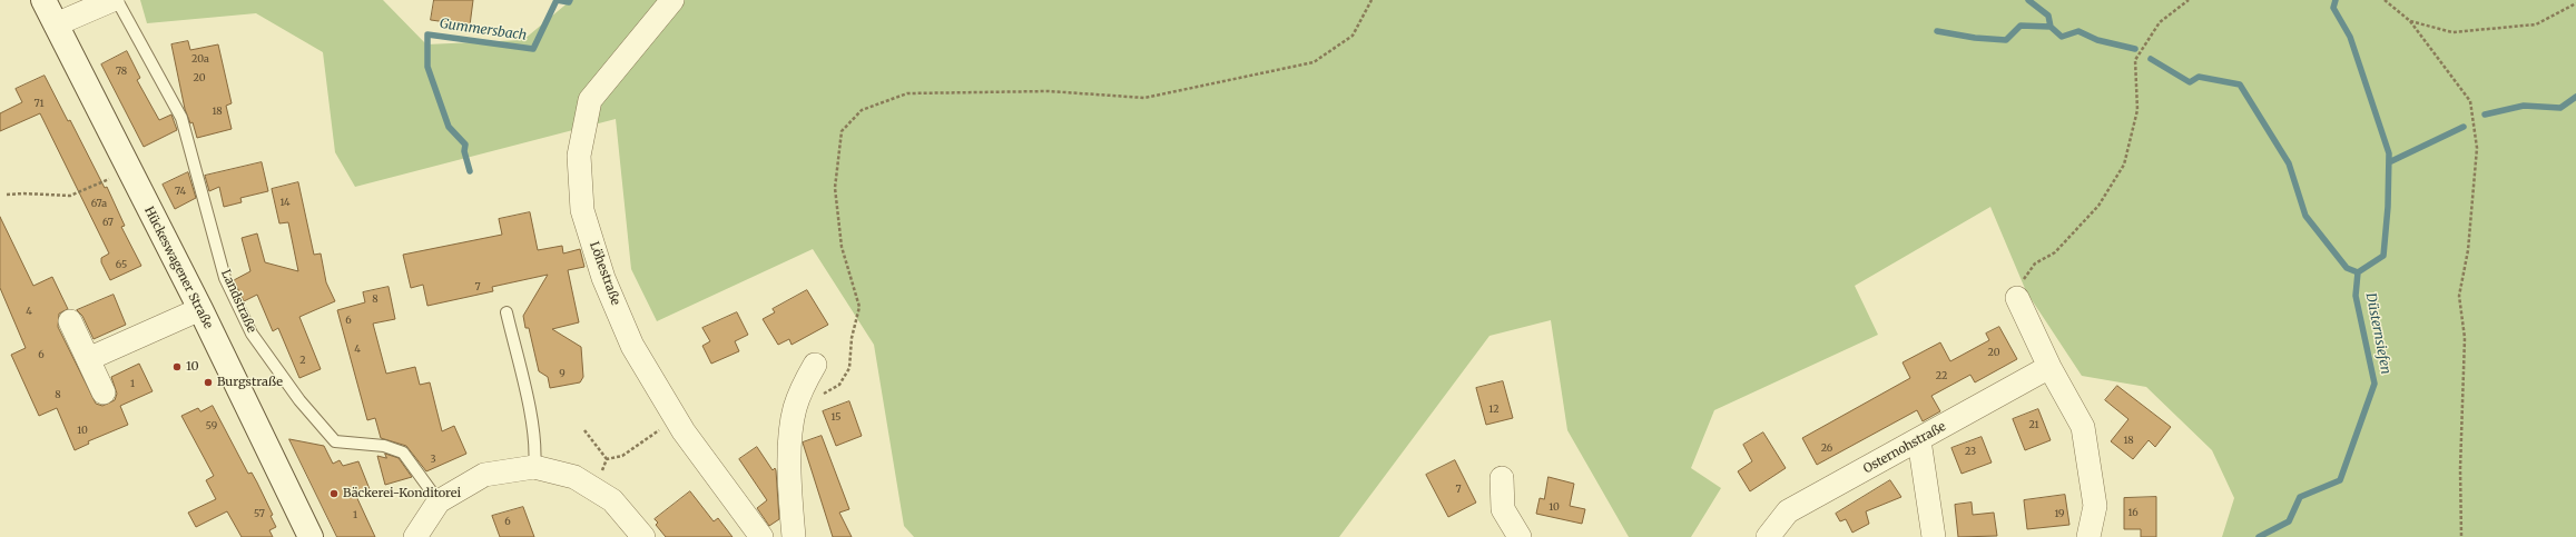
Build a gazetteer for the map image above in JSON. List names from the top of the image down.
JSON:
{
  "streets": {
    "street": ["Hückeswagener Straße", "Löhestraße", "Osternohstraße"],
    "lane": ["Landstraße"]
  },
  "water": ["Gummersbach", "Düsternsiefen"],
  "places": ["10", "Burgstraße", "Bäckerei-Konditorei"],
  "house_numbers": [
    "20a",
    "78",
    "20",
    "71",
    "18",
    "74",
    "14",
    "67a",
    "67",
    "65",
    "7",
    "8",
    "4",
    "6",
    "4",
    "20",
    "6",
    "2",
    "9",
    "22",
    "1",
    "8",
    "12",
    "15",
    "21",
    "59",
    "10",
    "18",
    "26",
    "23",
    "3",
    "7",
    "10",
    "16",
    "57",
    "19",
    "1",
    "6"
  ]
}
